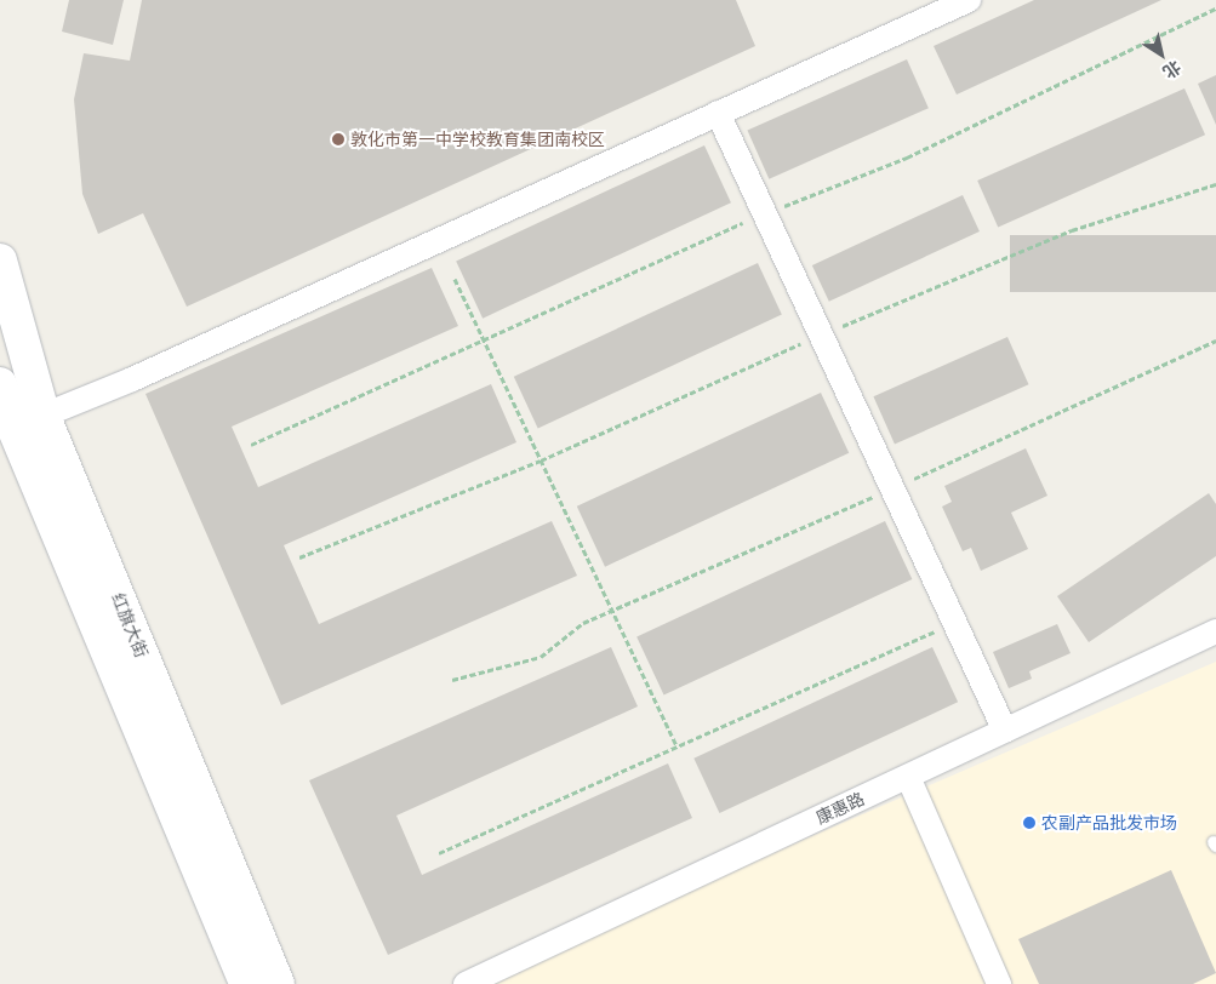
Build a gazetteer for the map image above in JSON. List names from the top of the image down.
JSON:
{
  "streets": {
    "main road": ["红旗大街"],
    "street": ["康惠路"]
  },
  "places": ["敦化市第一中学校教育集团南校区", "农副产品批发市场"],
  "north": "bottom right"
}
